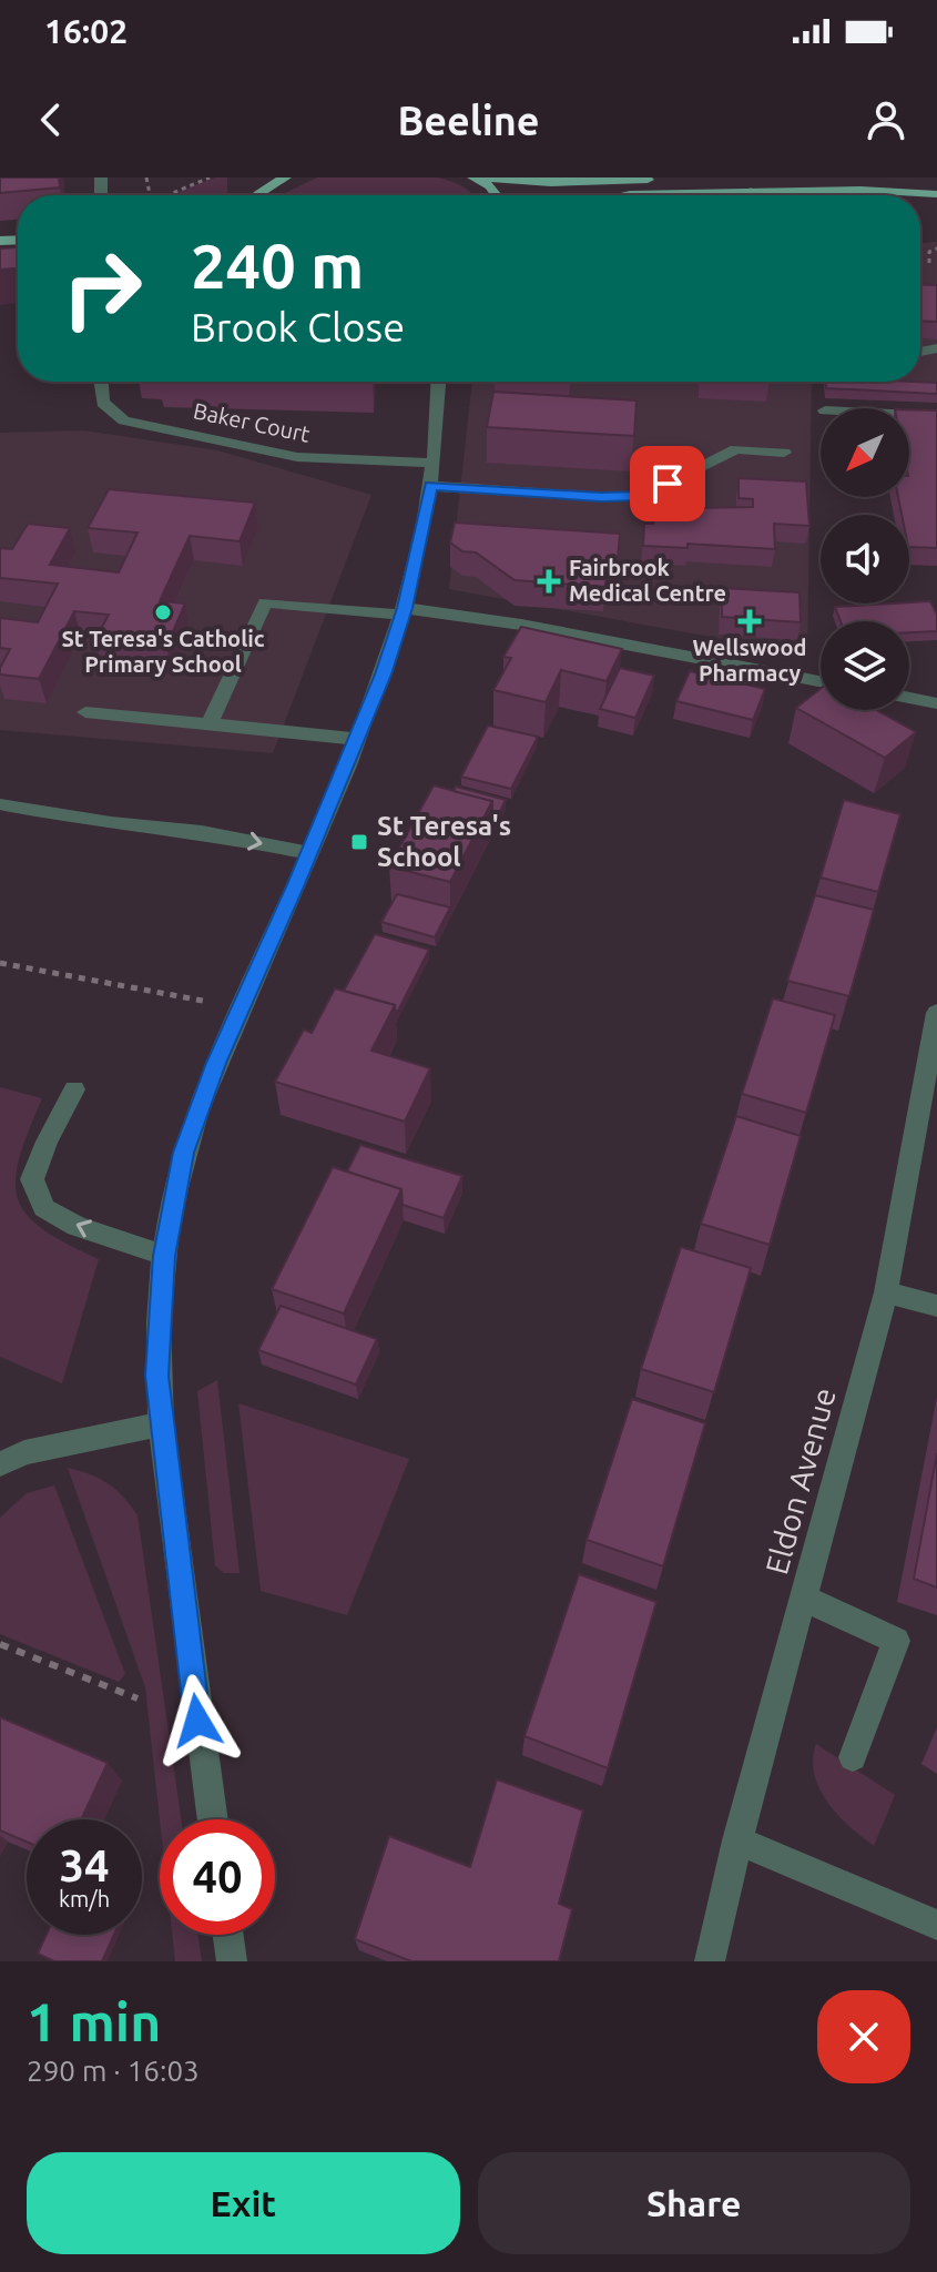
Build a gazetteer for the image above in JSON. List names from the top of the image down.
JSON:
{
  "streets": {
    "street": ["Baker Court", "Eldon Avenue"]
  },
  "places": {
    "health": ["Fairbrook Medical Centre", "Wellswood Pharmacy"],
    "other": ["St Teresa's Catholic Primary School"],
    "transit": ["St Teresa's School"]
  },
  "north": "bottom left",
  "page": {
    "status": "16:02",
    "header": "Beeline",
    "turn": ["240 m", "Brook Close"],
    "speed": "34 km/h",
    "limit": "40",
    "heading": ["1 min", "290 m · 16:03"],
    "buttons": ["Exit", "Share"]
  }
}
